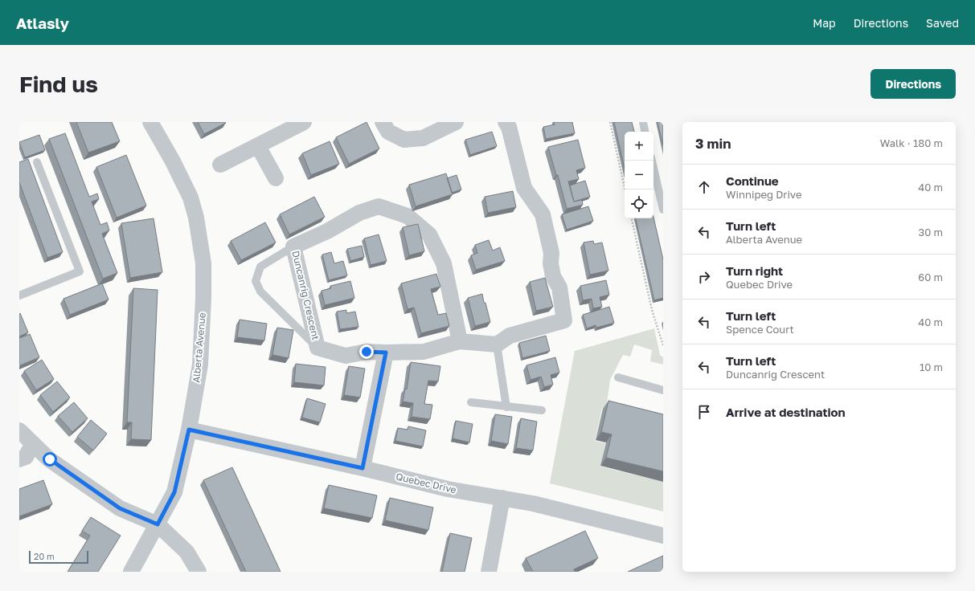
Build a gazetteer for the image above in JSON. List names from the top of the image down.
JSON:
{
  "streets": {
    "street": ["Duncanrig Crescent", "Alberta Avenue", "Quebec Drive"]
  },
  "crossings": [
    ["Alberta Avenue", "Quebec Drive"]
  ],
  "scale_bar": "20 m",
  "page": {
    "header": "Atlasly",
    "nav": ["Map", "Directions", "Saved"],
    "buttons": "Directions",
    "title": "Find us",
    "heading": ["3 min", "Walk · 180 m"],
    "map_buttons": ["+", "−"],
    "list": [
      ["Continue", "Winnipeg Drive", "40 m"],
      ["Turn left", "Alberta Avenue", "30 m"],
      ["Turn right", "Quebec Drive", "60 m"],
      ["Turn left", "Spence Court", "40 m"],
      ["Turn left", "Duncanrig Crescent", "10 m"],
      "Arrive at destination"
    ],
    "scale": "20 m"
  }
}
